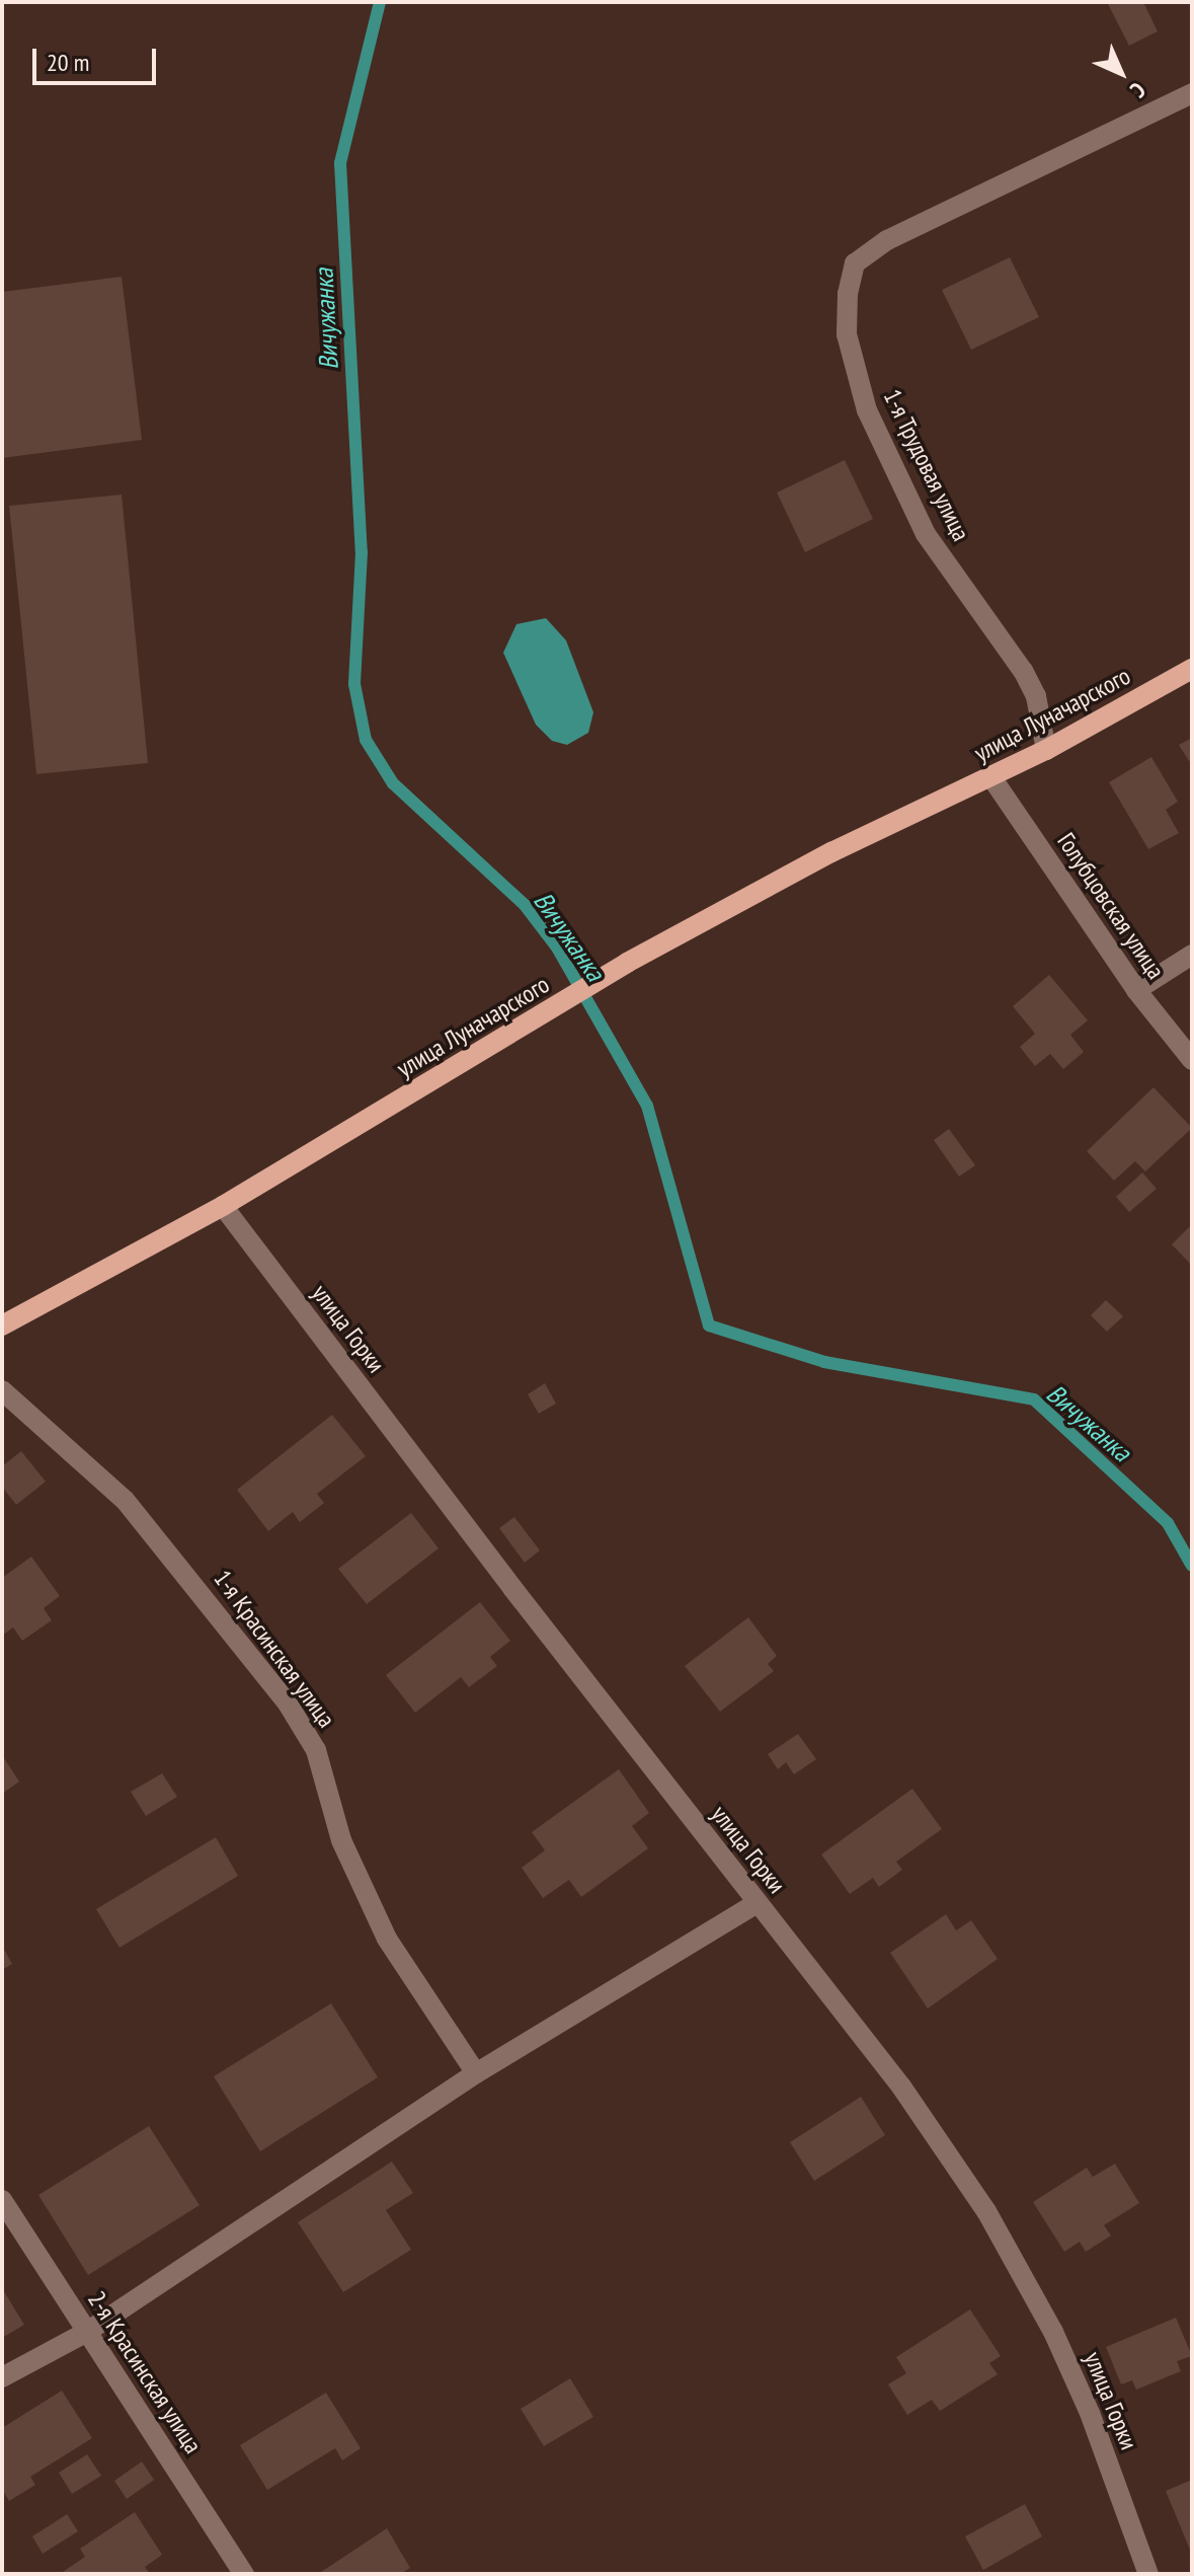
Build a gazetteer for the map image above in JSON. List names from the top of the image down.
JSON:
{
  "streets": {
    "main road": ["улица Луначарского"],
    "street": [
      "1-я Трудовая улица",
      "Голубцовская улица",
      "улица Горки",
      "1-я Красинская улица",
      "2-я Красинская улица"
    ]
  },
  "crossings": [
    ["1-я Трудовая улица", "улица Луначарского"],
    ["улица Луначарского", "Голубцовская улица"],
    ["улица Луначарского", "улица Горки"]
  ],
  "water": ["Вичужанка"],
  "scale_bar": "20 m",
  "north": "bottom right"
}
